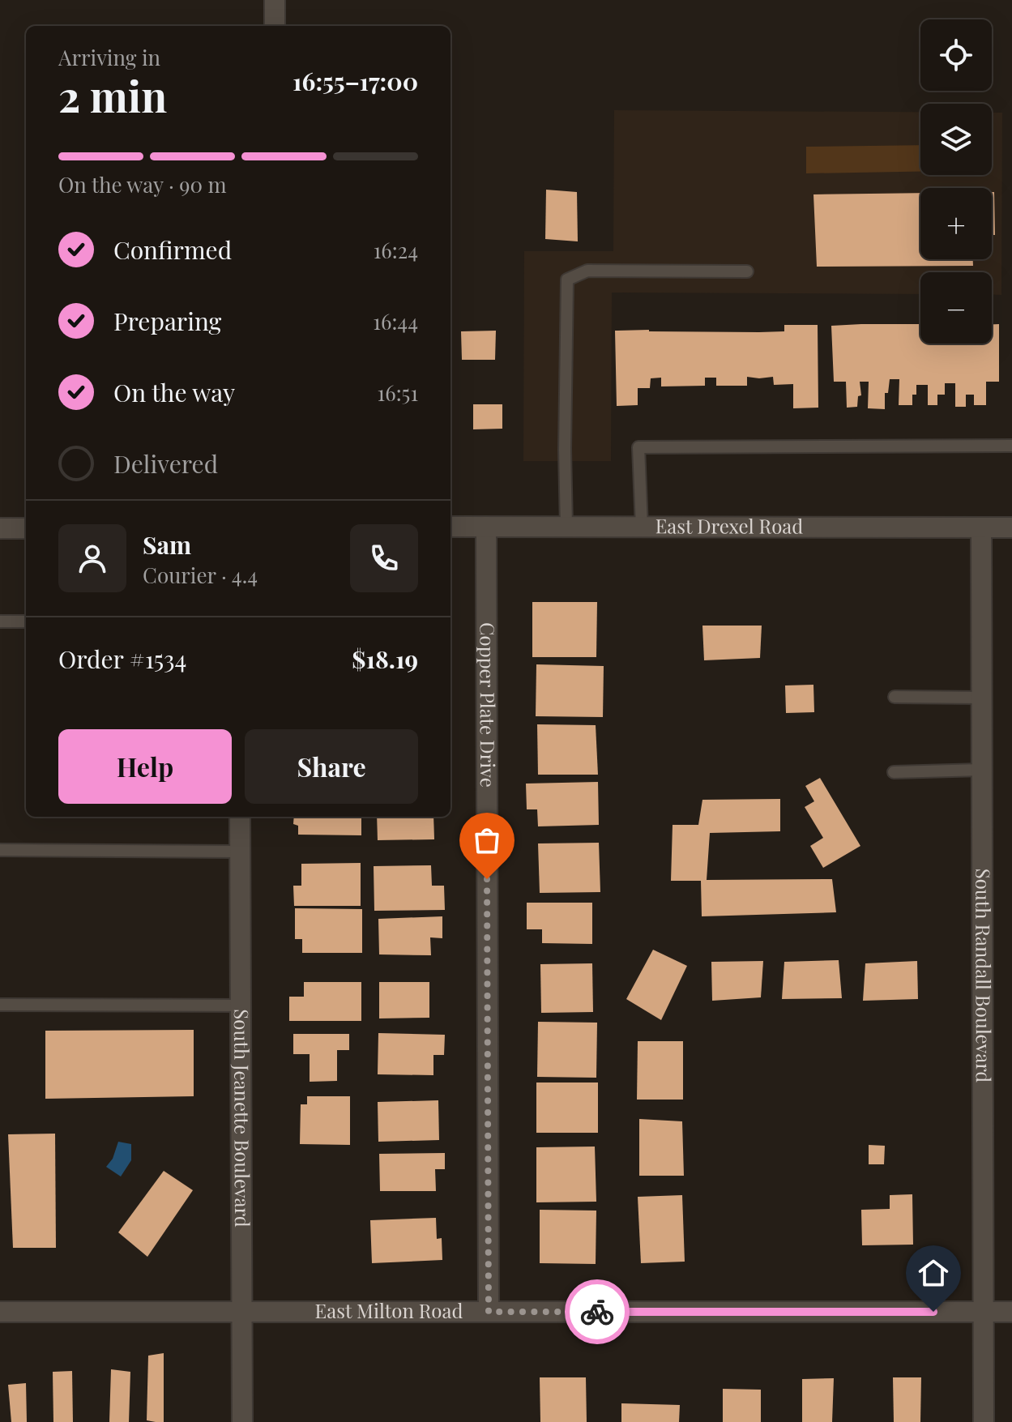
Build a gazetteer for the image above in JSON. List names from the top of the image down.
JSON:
{
  "streets": {
    "street": [
      "East Drexel Road",
      "Copper Plate Drive",
      "South Randall Boulevard",
      "South Jeanette Boulevard",
      "East Milton Road"
    ]
  },
  "crossings": [
    ["East Drexel Road", "Copper Plate Drive"],
    ["East Drexel Road", "South Randall Boulevard"],
    ["Copper Plate Drive", "East Milton Road"],
    ["South Randall Boulevard", "East Milton Road"],
    ["South Jeanette Boulevard", "East Milton Road"]
  ],
  "page": {
    "map_buttons": ["+", "−"],
    "heading": ["2 min", "Arriving in", "16:55–17:00"],
    "panel": [
      "Sam",
      "Courier · 4.4",
      "Order #1534",
      "$18.19"
    ],
    "bar": "On the way · 90 m",
    "list": [
      ["Confirmed", "16:24"],
      ["Preparing", "16:44"],
      ["On the way", "16:51"],
      "Delivered"
    ],
    "buttons": ["Help", "Share"]
  }
}
